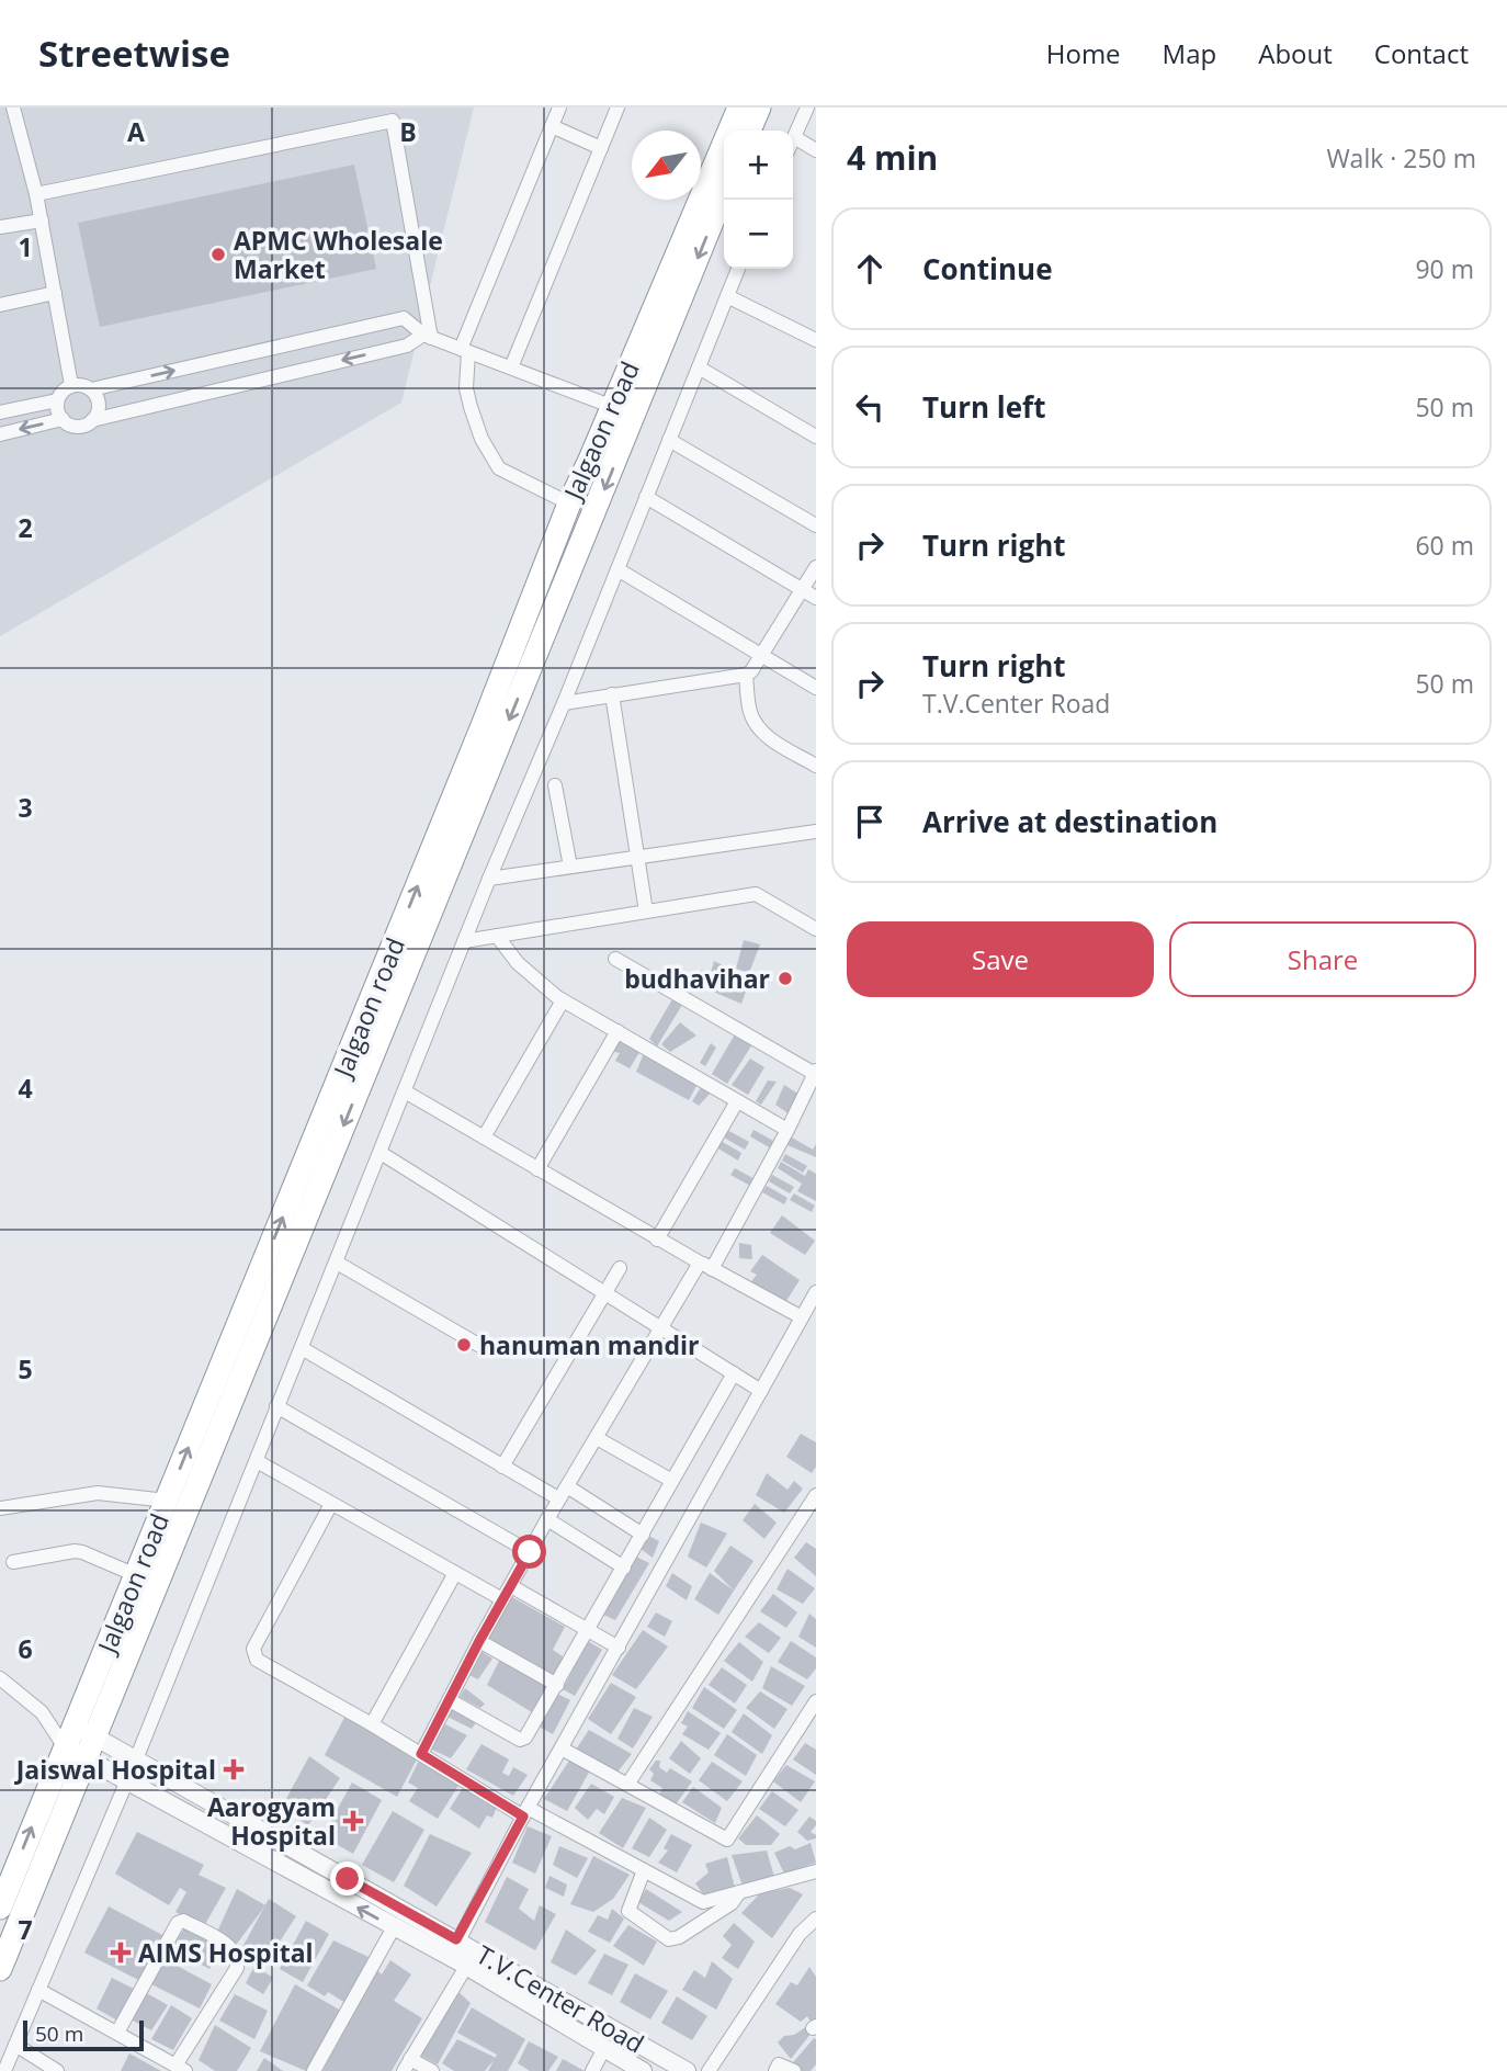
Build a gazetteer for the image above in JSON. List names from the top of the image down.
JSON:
{
  "streets": {
    "highway": ["Jalgaon road"],
    "street": ["T.V.Center Road"]
  },
  "crossings": [
    ["Jalgaon road", "T.V.Center Road"]
  ],
  "places": {
    "other": ["APMC Wholesale Market", "budhavihar", "hanuman mandir"],
    "health": ["Jaiswal Hospital", "Aarogyam Hospital", "AIMS Hospital"]
  },
  "scale_bar": "50 m",
  "north": "bottom left",
  "page": {
    "header": "Streetwise",
    "nav": [
      "Home",
      "Map",
      "About",
      "Contact"
    ],
    "heading": ["4 min", "Walk · 250 m"],
    "map_buttons": ["+", "−"],
    "list": [
      ["Continue", "90 m"],
      ["Turn left", "50 m"],
      ["Turn right", "60 m"],
      ["Turn right", "T.V.Center Road", "50 m"],
      "Arrive at destination"
    ],
    "buttons": ["Save", "Share"],
    "scale": "50 m"
  },
  "grid": {
    "columns": ["A", "B"],
    "rows": [
      "1",
      "2",
      "3",
      "4",
      "5",
      "6",
      "7"
    ]
  }
}
